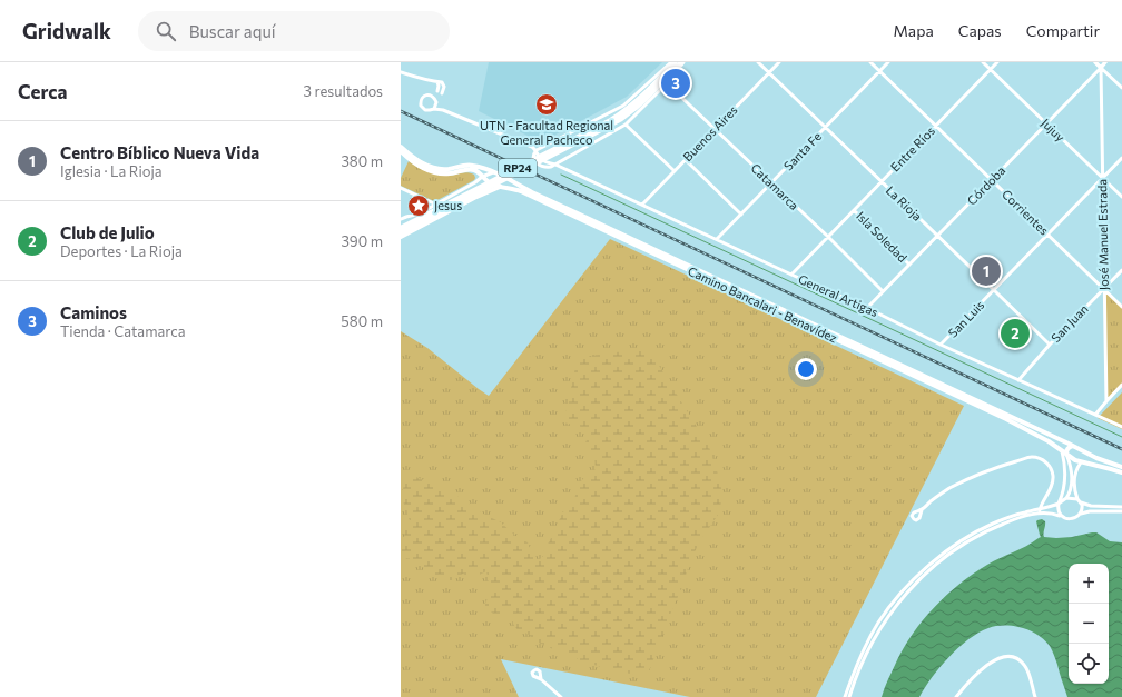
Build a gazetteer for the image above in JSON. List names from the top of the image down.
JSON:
{
  "streets": {
    "main road": ["RP24", "Camino Bancalari - Benavídez"],
    "street": [
      "Jujuy",
      "Buenos Aires",
      "Entre Ríos",
      "Santa Fe",
      "Córdoba",
      "Catamarca",
      "La Rioja",
      "Corrientes",
      "José Manuel Estrada",
      "Isla Soledad",
      "General Artigas",
      "San Luis",
      "San Juan"
    ]
  },
  "crossings": [
    ["Jujuy", "Entre Ríos"],
    ["Jujuy", "Córdoba"],
    ["Jujuy", "José Manuel Estrada"],
    ["Jujuy", "San Luis"],
    ["Buenos Aires", "Catamarca"],
    ["Buenos Aires", "La Rioja"],
    ["Buenos Aires", "General Artigas"],
    ["Entre Ríos", "Catamarca"],
    ["Entre Ríos", "La Rioja"],
    ["Entre Ríos", "Corrientes"],
    ["Entre Ríos", "Isla Soledad"],
    ["Entre Ríos", "General Artigas"],
    ["Santa Fe", "Catamarca"],
    ["Santa Fe", "La Rioja"],
    ["Santa Fe", "Corrientes"],
    ["Santa Fe", "General Artigas"],
    ["Córdoba", "Catamarca"],
    ["Córdoba", "La Rioja"],
    ["Córdoba", "Corrientes"],
    ["Córdoba", "José Manuel Estrada"],
    ["Córdoba", "Isla Soledad"],
    ["Córdoba", "General Artigas"],
    ["La Rioja", "San Luis"],
    ["La Rioja", "San Juan"],
    ["Corrientes", "José Manuel Estrada"],
    ["Corrientes", "San Luis"],
    ["Corrientes", "San Juan"],
    ["José Manuel Estrada", "San Luis"],
    ["José Manuel Estrada", "San Juan"],
    ["General Artigas", "San Luis"],
    ["General Artigas", "San Juan"]
  ],
  "places": {
    "school or university": ["UTN - Facultad Regional General Pacheco"],
    "place": ["Jesus"]
  },
  "page": {
    "header": "Gridwalk",
    "search": "Buscar aquí",
    "nav": ["Mapa", "Capas", "Compartir"],
    "heading": ["Cerca", "3 resultados"],
    "pins": ["3", "1", "2"],
    "list": [
      {
        "mark": "1",
        "name": "Centro Bíblico Nueva Vida",
        "note": "Iglesia · La Rioja",
        "value": "380 m"
      },
      {
        "mark": "2",
        "name": "Club de Julio",
        "note": "Deportes · La Rioja",
        "value": "390 m"
      },
      {
        "mark": "3",
        "name": "Caminos",
        "note": "Tienda · Catamarca",
        "value": "580 m"
      }
    ],
    "map_buttons": ["+", "−"]
  }
}
